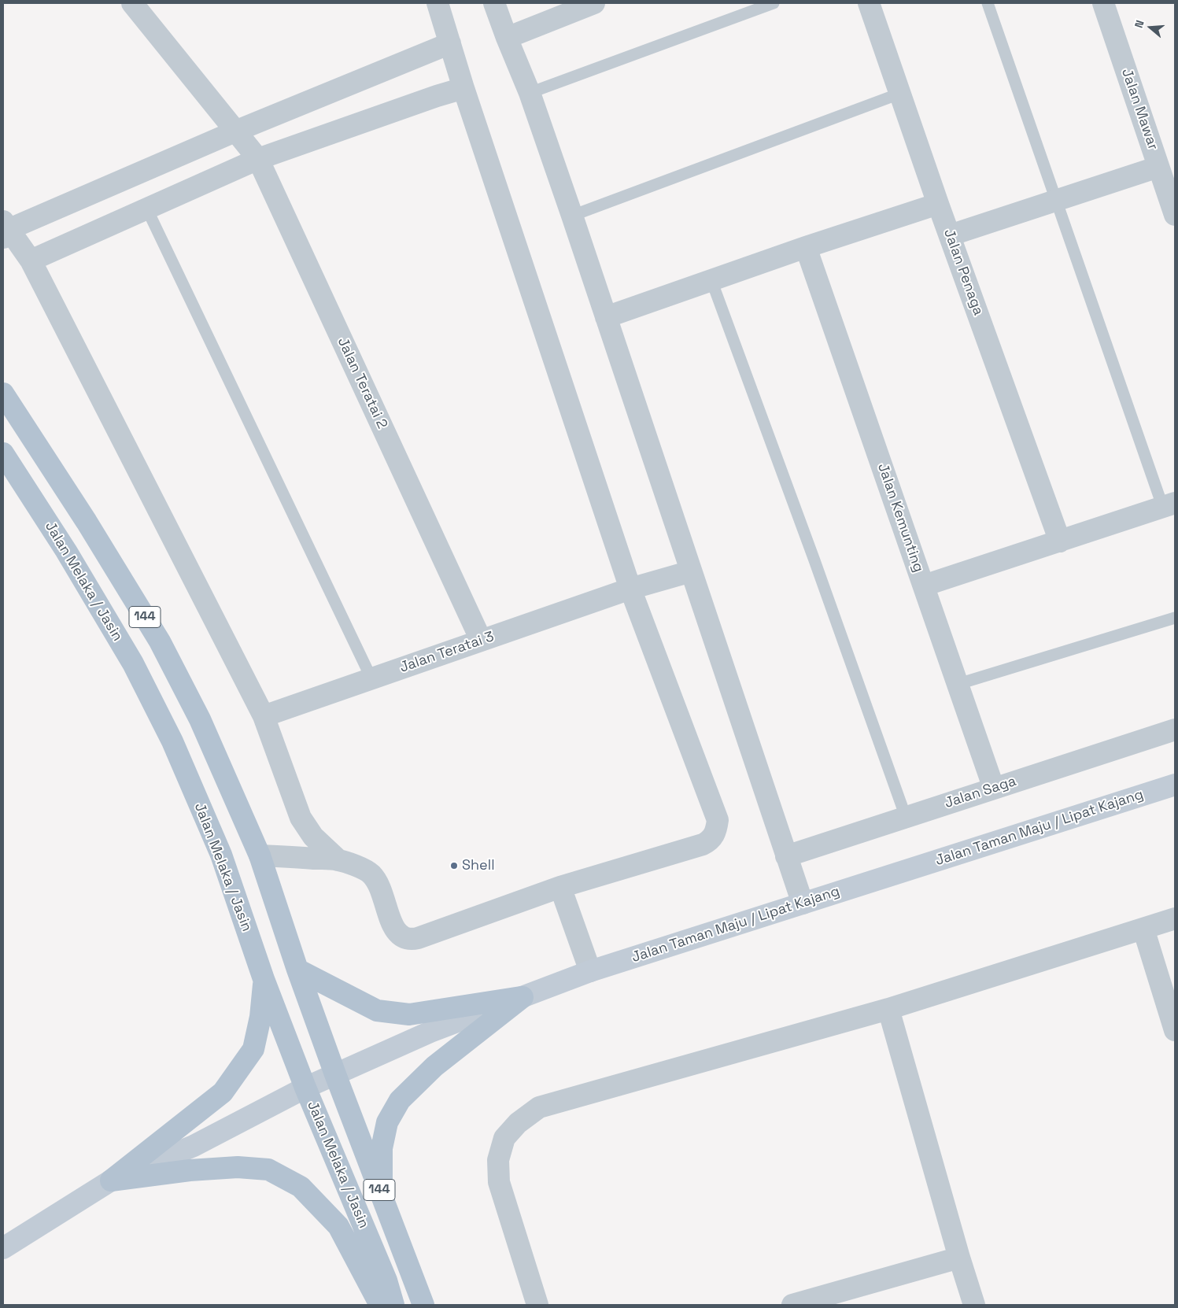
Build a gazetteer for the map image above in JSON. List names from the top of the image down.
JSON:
{
  "streets": {
    "main road": ["Jalan Melaka / Jasin", "144", "Jalan Taman Maju / Lipat Kajang"],
    "street": [
      "Jalan Mawar",
      "Jalan Penaga",
      "Jalan Teratai 2",
      "Jalan Kemunting",
      "Jalan Teratai 3",
      "Jalan Saga"
    ]
  },
  "crossings": [
    ["Jalan Teratai 2", "Jalan Teratai 3"],
    ["Jalan Kemunting", "Jalan Saga"],
    ["Jalan Melaka / Jasin", "144"],
    ["Jalan Melaka / Jasin", "Jalan Taman Maju / Lipat Kajang"]
  ],
  "places": ["Shell"],
  "north": "left"
}
